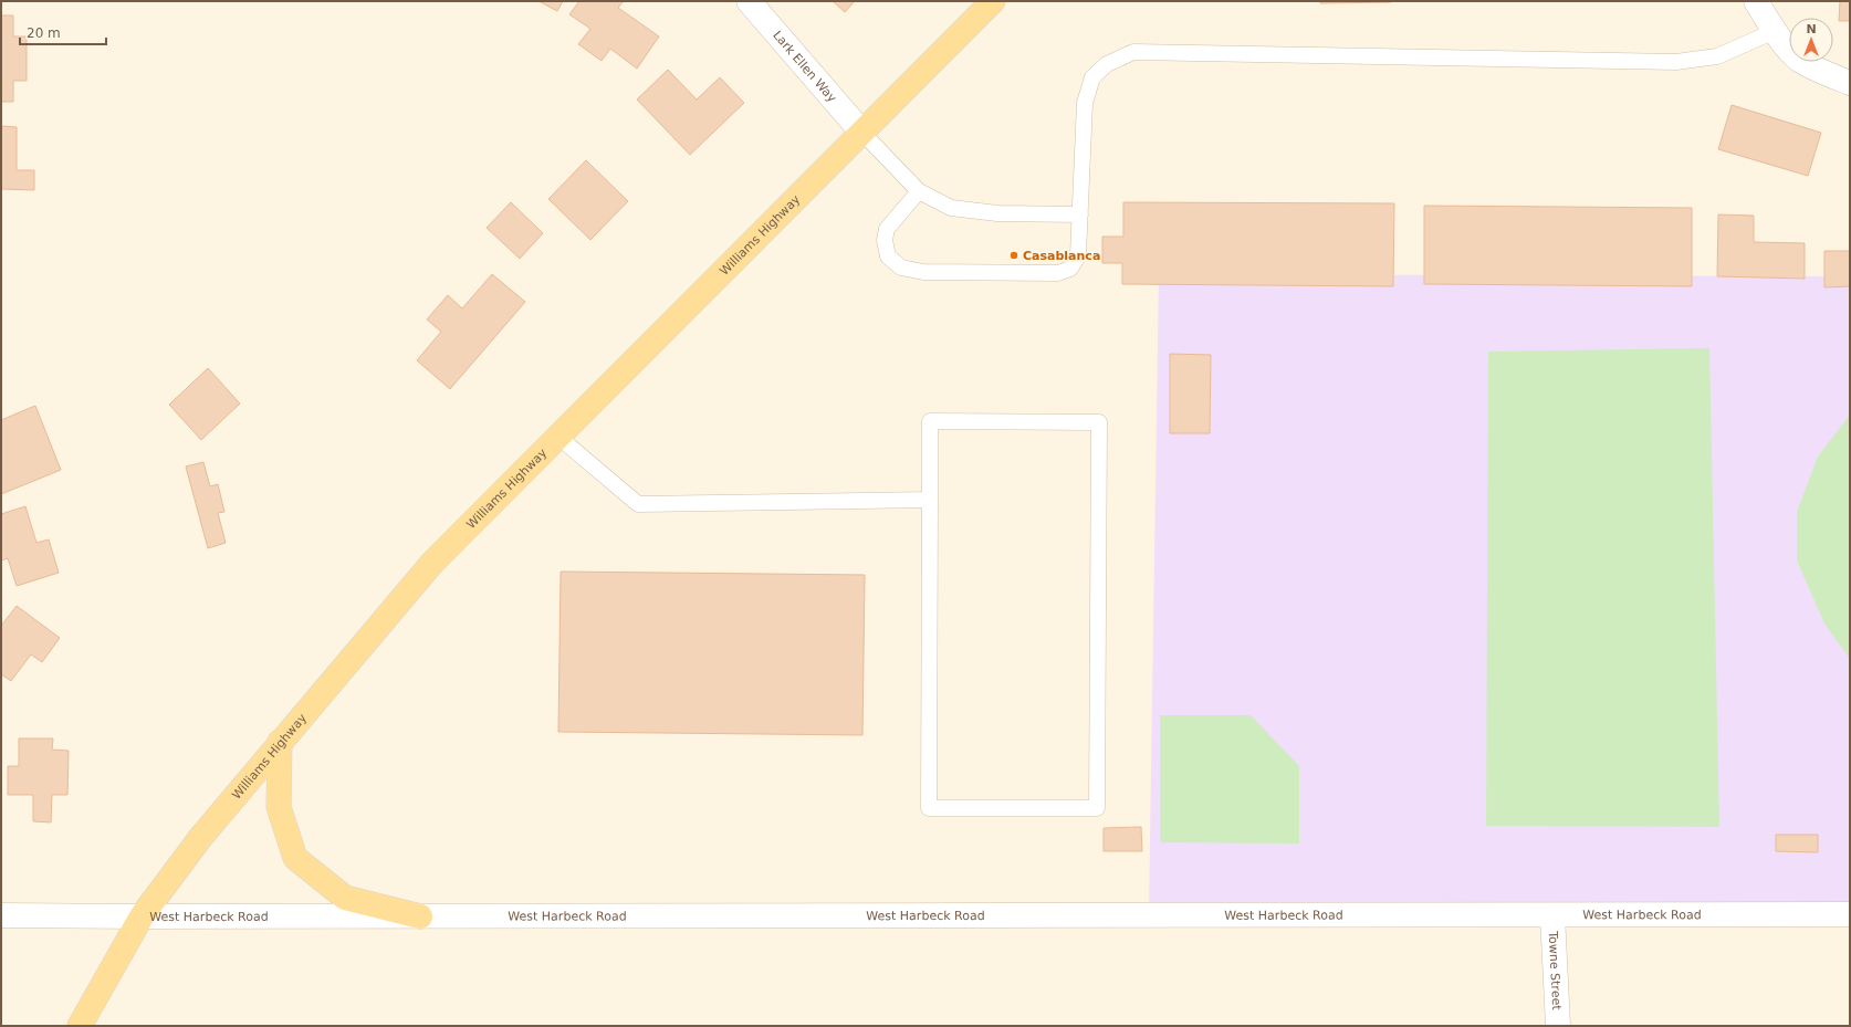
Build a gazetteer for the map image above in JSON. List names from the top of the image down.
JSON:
{
  "streets": {
    "main road": ["Williams Highway"],
    "street": ["Lark Ellen Way", "West Harbeck Road", "Towne Street"]
  },
  "crossings": [
    ["Lark Ellen Way", "Williams Highway"],
    ["Williams Highway", "West Harbeck Road"],
    ["West Harbeck Road", "Towne Street"]
  ],
  "places": ["Casablanca"],
  "scale_bar": "20 m",
  "north": "top"
}
